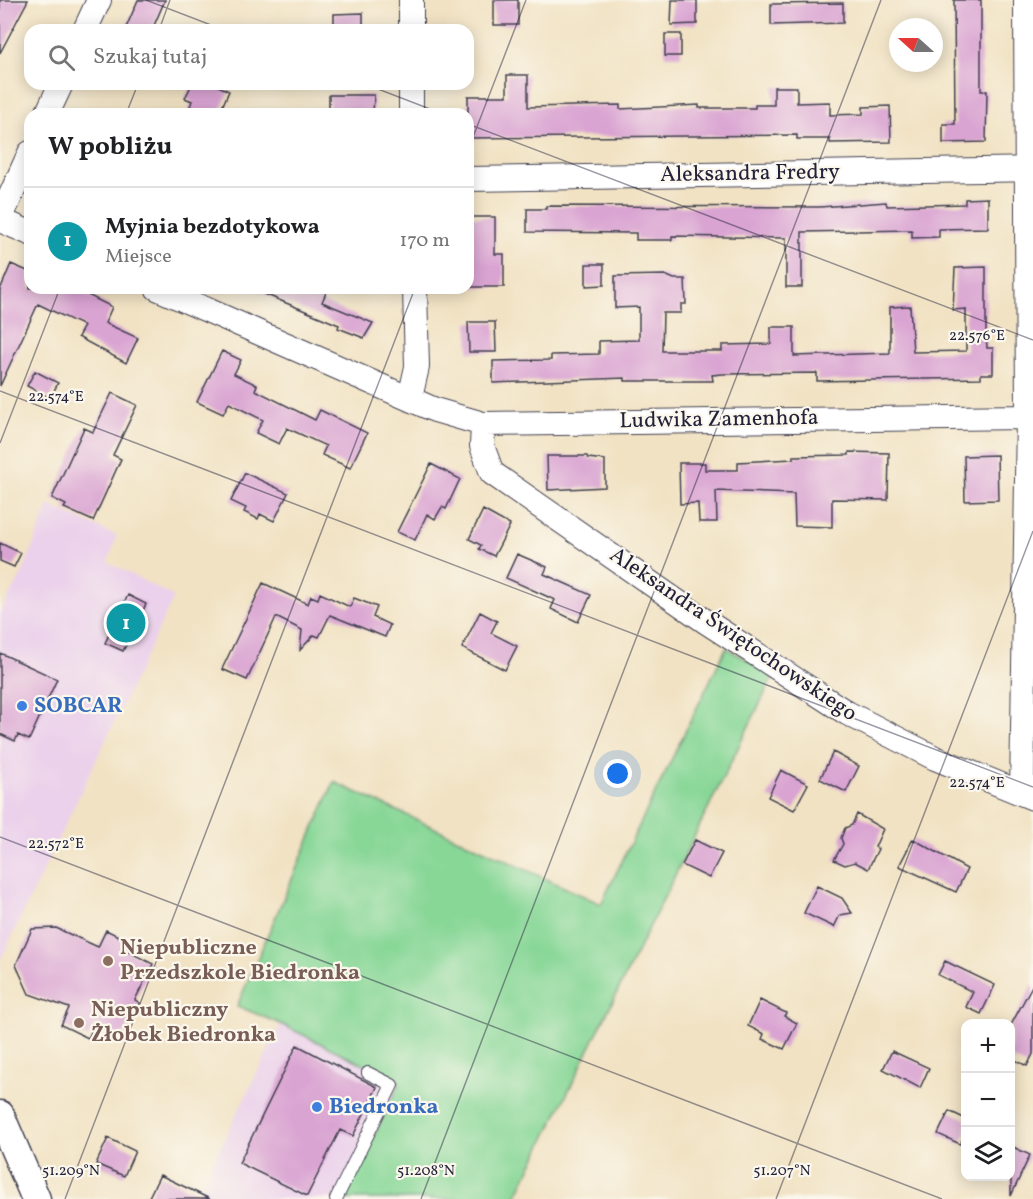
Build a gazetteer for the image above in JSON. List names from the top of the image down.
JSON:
{
  "streets": {
    "street": ["Aleksandra Fredry", "Ludwika Zamenhofa", "Aleksandra Świętochowskiego"]
  },
  "crossings": [
    ["Ludwika Zamenhofa", "Aleksandra Świętochowskiego"]
  ],
  "places": [
    "SOBCAR",
    "Niepubliczne Przedszkole Biedronka",
    "Niepubliczny Żłobek Biedronka",
    "Biedronka"
  ],
  "north": "left",
  "page": {
    "search": "Szukaj tutaj",
    "heading": "W pobliżu",
    "list": [
      {
        "mark": "1",
        "name": "Myjnia bezdotykowa",
        "note": "Miejsce",
        "value": "170 m"
      }
    ],
    "pins": "1",
    "map_buttons": ["+", "−"]
  },
  "coordinates": [
    "22.576°E",
    "22.574°E",
    "22.572°E",
    "51.209°N",
    "51.208°N",
    "51.207°N"
  ]
}
